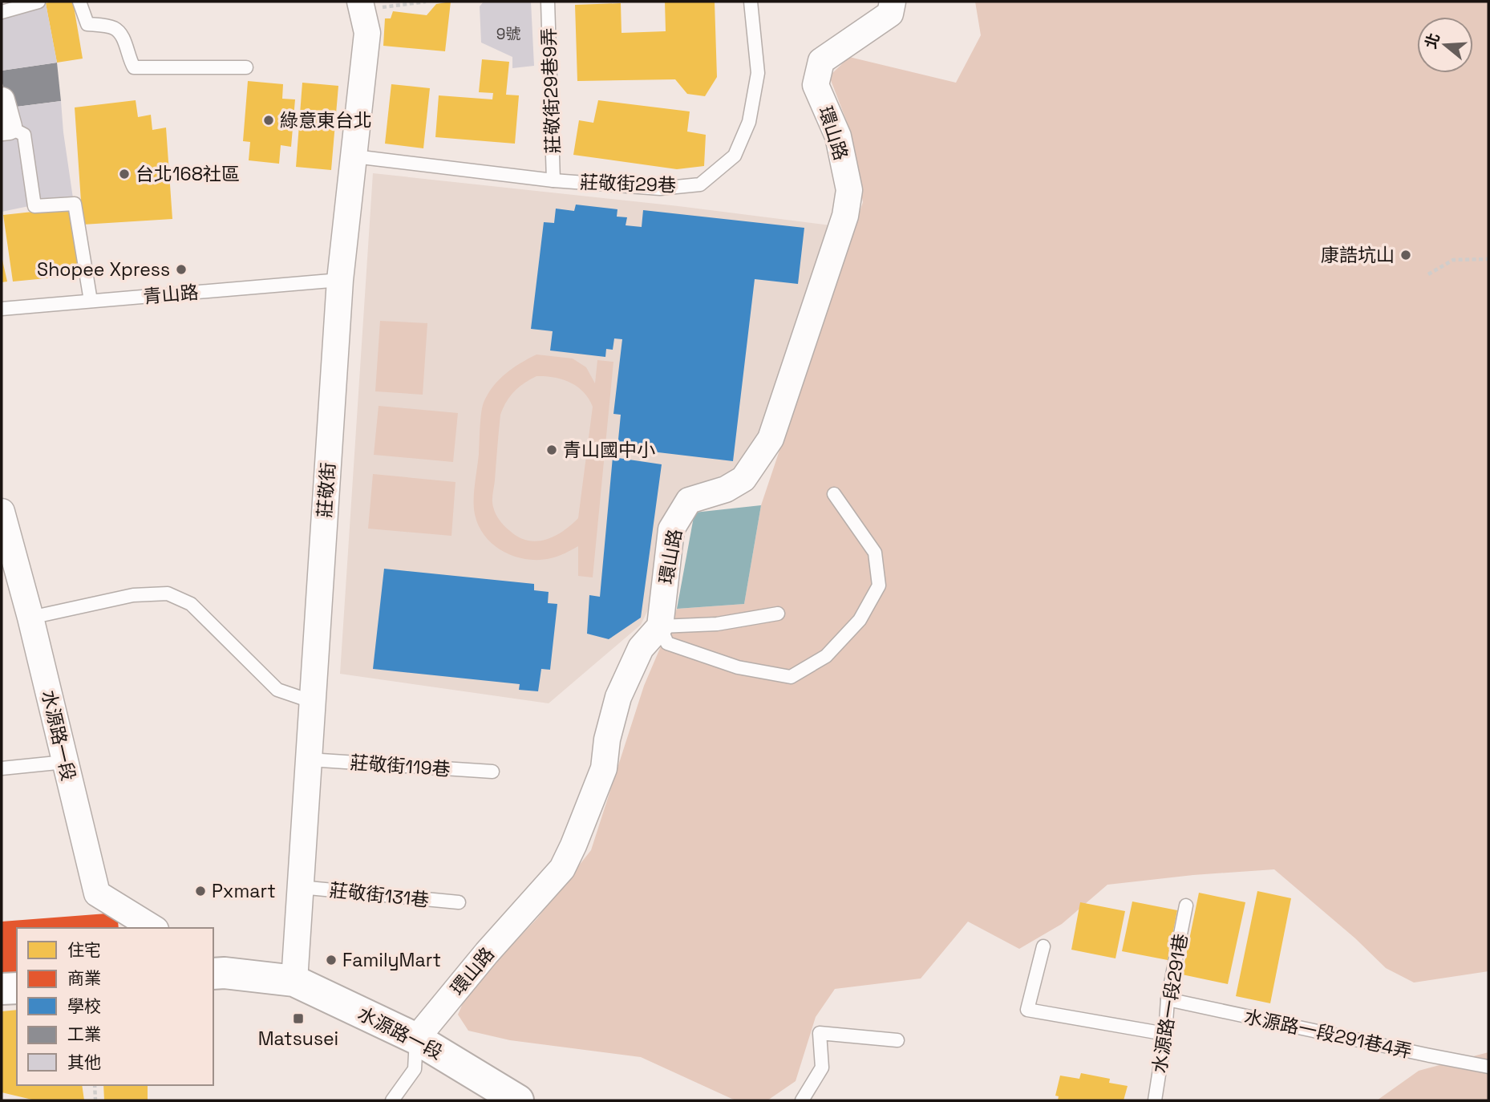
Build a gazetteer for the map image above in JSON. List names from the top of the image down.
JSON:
{
  "streets": {
    "street": ["環山路", "莊敬街", "水源路一段"],
    "lane": [
      "莊敬街29巷9弄",
      "莊敬街29巷",
      "青山路",
      "莊敬街119巷",
      "莊敬街131巷",
      "水源路一段291巷",
      "水源路一段291巷4弄"
    ]
  },
  "crossings": [
    ["莊敬街29巷9弄", "莊敬街29巷"],
    ["環山路", "水源路一段"],
    ["莊敬街29巷", "莊敬街"],
    ["青山路", "莊敬街"],
    ["莊敬街", "水源路一段"],
    ["莊敬街", "莊敬街119巷"],
    ["莊敬街", "莊敬街131巷"],
    ["水源路一段291巷", "水源路一段291巷4弄"]
  ],
  "places": {
    "other": [
      "綠意東台北",
      "台北168社區",
      "康誥坑山",
      "Shopee Xpress",
      "青山國中小",
      "Pxmart",
      "FamilyMart"
    ],
    "transit": ["Matsusei"]
  },
  "house_numbers": ["9號"],
  "legend": [
    "住宅",
    "商業",
    "學校",
    "工業",
    "其他"
  ],
  "north": "left"
}
